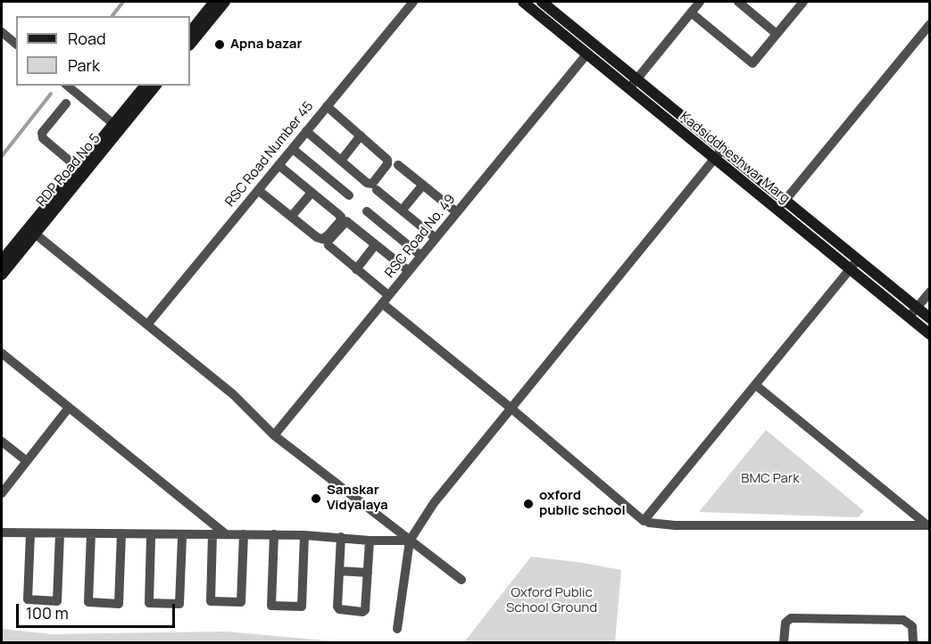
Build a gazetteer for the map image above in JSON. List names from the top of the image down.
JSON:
{
  "streets": {
    "street": [
      "RSC Road Number 45",
      "Kadsiddheshwar Marg",
      "RDP Road No 5",
      "RSC Road No. 49"
    ]
  },
  "crossings": [
    ["Kadsiddheshwar Marg", "RSC Road No. 49"]
  ],
  "parks": ["BMC Park", "Oxford Public School Ground"],
  "places": ["Apna bazar", "Sanskar Vidyalaya", "oxford public school"],
  "legend": ["Road", "Park"],
  "scale_bar": "100 m"
}
